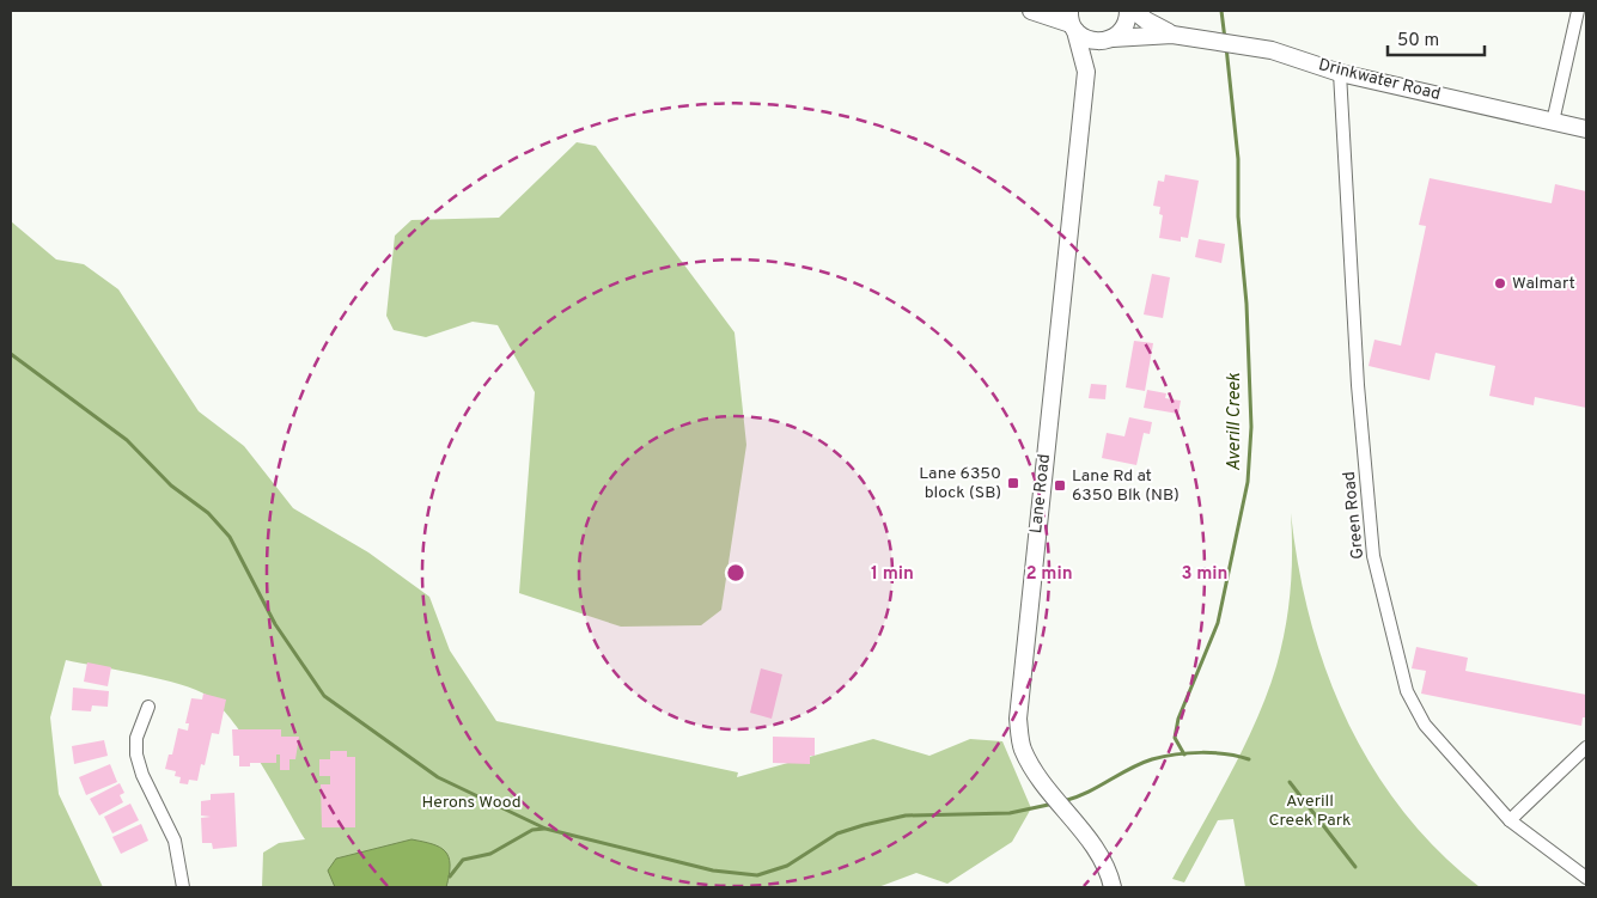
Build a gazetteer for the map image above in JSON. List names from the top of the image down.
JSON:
{
  "streets": {
    "street": ["Drinkwater Road", "Lane Road", "Green Road"]
  },
  "crossings": [
    ["Drinkwater Road", "Lane Road"],
    ["Drinkwater Road", "Green Road"]
  ],
  "water": ["Averill Creek"],
  "parks": ["Averill Creek Park", "Herons Wood"],
  "places": {
    "other": ["Walmart"],
    "transit": ["Lane 6350 block (SB)", "Lane Rd at 6350 Blk (NB)"]
  },
  "scale_bar": "50 m",
  "rings": ["1 min", "2 min", "3 min"]
}
